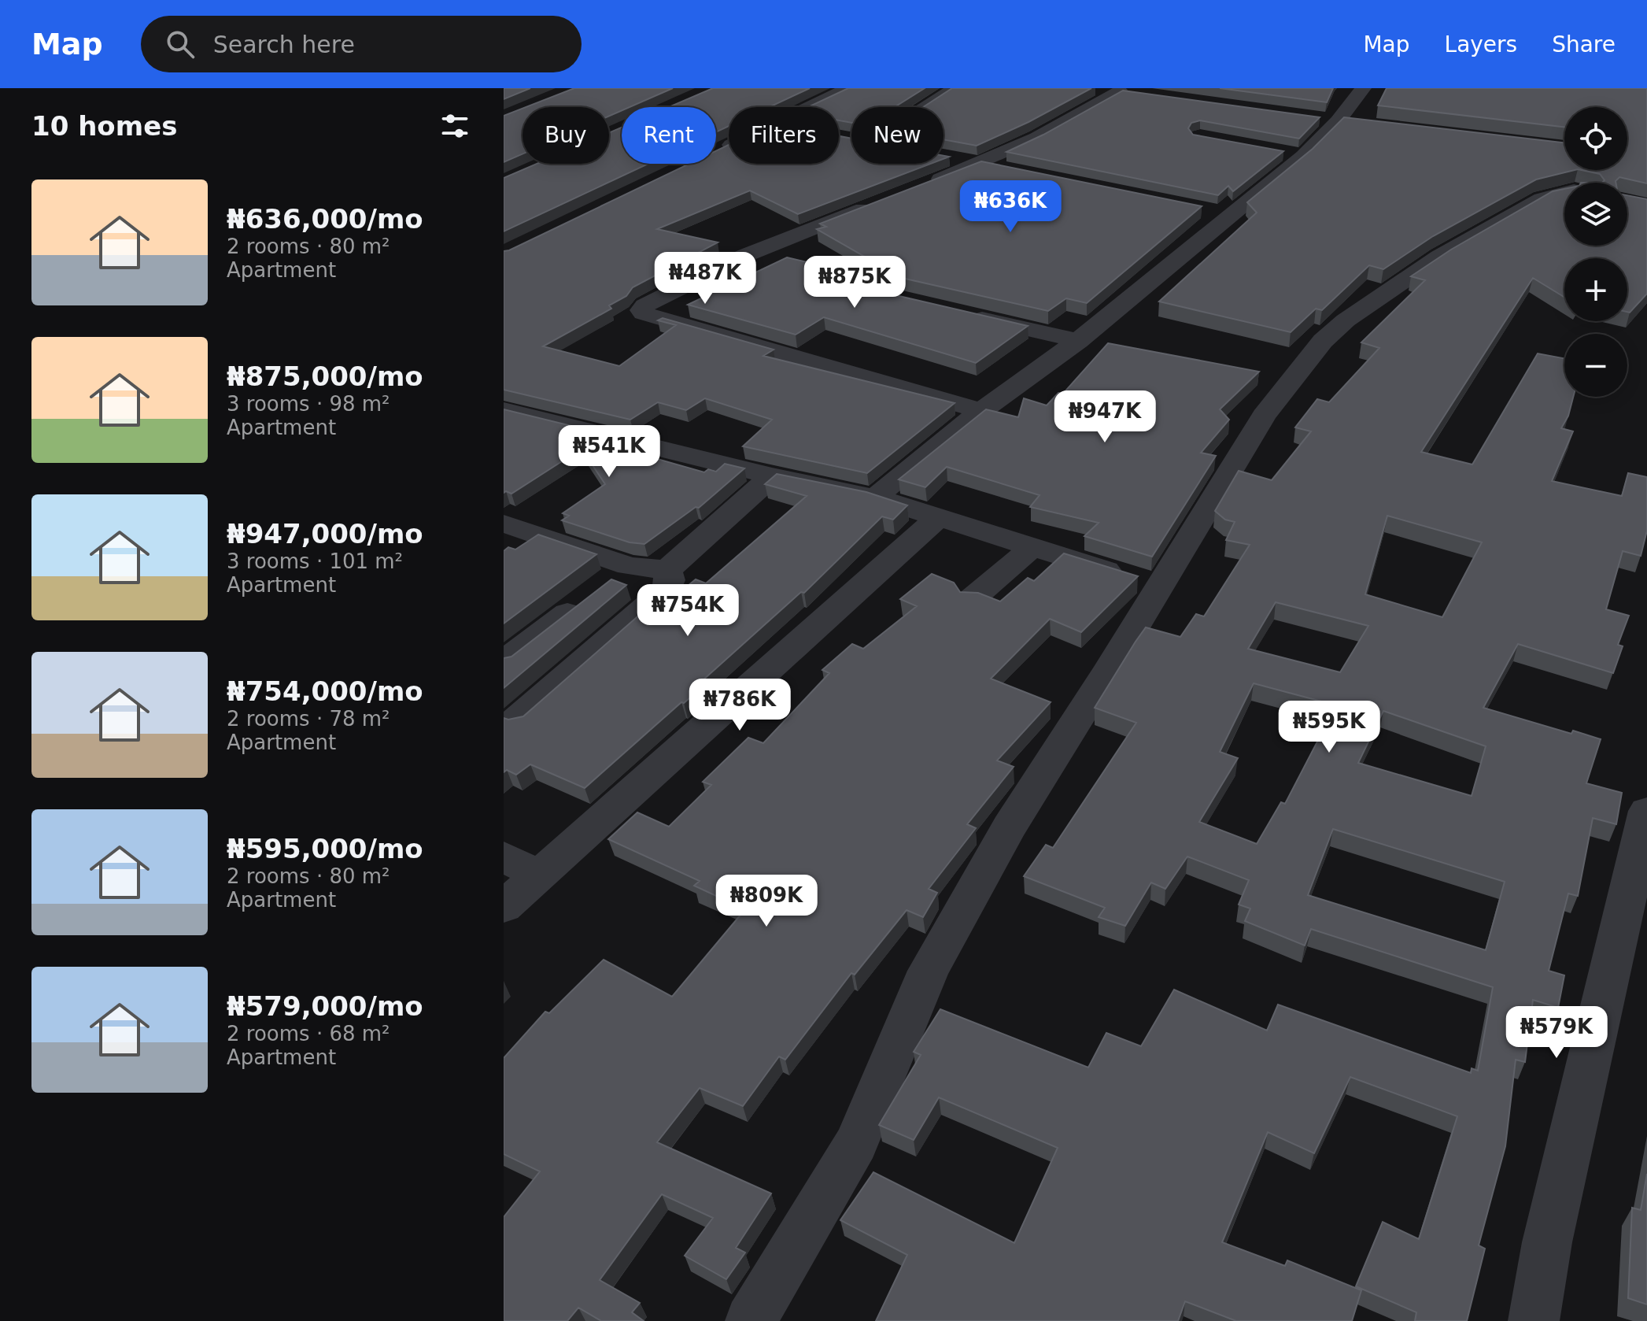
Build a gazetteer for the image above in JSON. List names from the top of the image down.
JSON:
{
  "page": {
    "header": "Map",
    "search": "Search here",
    "nav": ["Map", "Layers", "Share"],
    "heading": "10 homes",
    "map_buttons": ["+", "−"],
    "chip": [
      "Buy",
      "Rent",
      "Filters",
      "New"
    ],
    "list": [
      {
        "name": "₦636,000/mo",
        "note": "2 rooms · 80 m² · Apartment"
      },
      {
        "name": "₦875,000/mo",
        "note": "3 rooms · 98 m² · Apartment"
      },
      {
        "name": "₦947,000/mo",
        "note": "3 rooms · 101 m² · Apartment"
      },
      {
        "name": "₦754,000/mo",
        "note": "2 rooms · 78 m² · Apartment"
      },
      {
        "name": "₦595,000/mo",
        "note": "2 rooms · 80 m² · Apartment"
      },
      {
        "name": "₦579,000/mo",
        "note": "2 rooms · 68 m² · Apartment"
      }
    ],
    "price": [
      "₦636K",
      "₦487K",
      "₦875K",
      "₦947K",
      "₦541K",
      "₦754K",
      "₦786K",
      "₦595K",
      "₦809K",
      "₦579K"
    ]
  }
}
